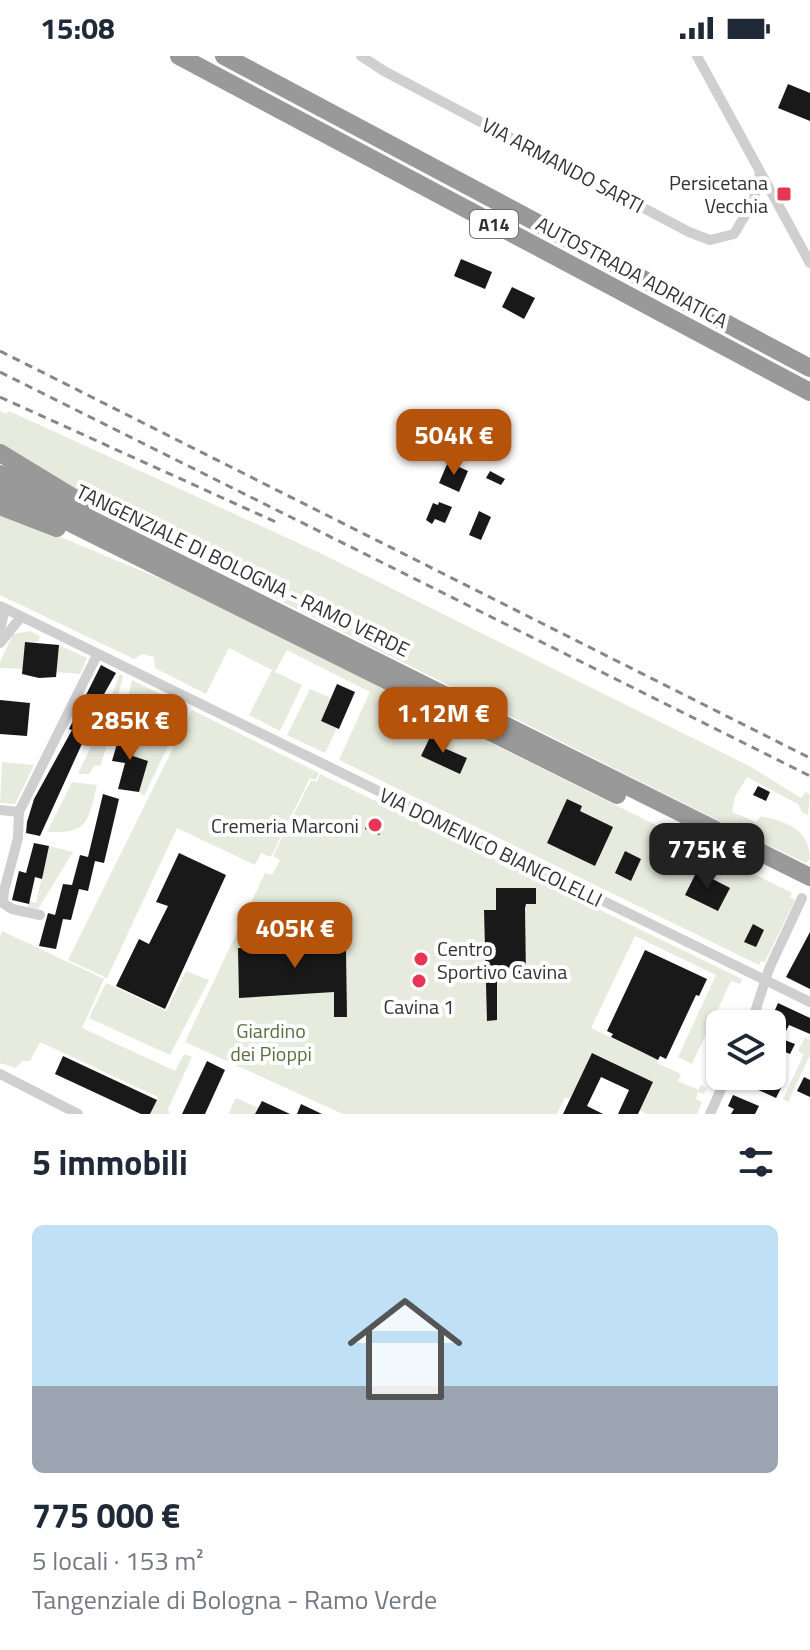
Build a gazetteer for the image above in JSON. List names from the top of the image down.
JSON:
{
  "streets": {
    "highway": ["A14", "AUTOSTRADA ADRIATICA", "TANGENZIALE DI BOLOGNA - RAMO VERDE"],
    "street": ["VIA ARMANDO SARTI", "VIA DOMENICO BIANCOLELLI"]
  },
  "parks": ["Giardino dei Pioppi"],
  "places": {
    "transit": ["Persicetana Vecchia"],
    "other": ["Cremeria Marconi", "Centro Sportivo Cavina", "Cavina 1"]
  },
  "page": {
    "status": "15:08",
    "price": [
      "504K €",
      "1.12M €",
      "285K €",
      "775K €",
      "405K €"
    ],
    "heading": "5 immobili",
    "list": [
      {
        "name": "775 000 €",
        "note": "5 locali · 153 m² · Tangenziale di Bologna - Ramo Verde"
      }
    ]
  }
}
